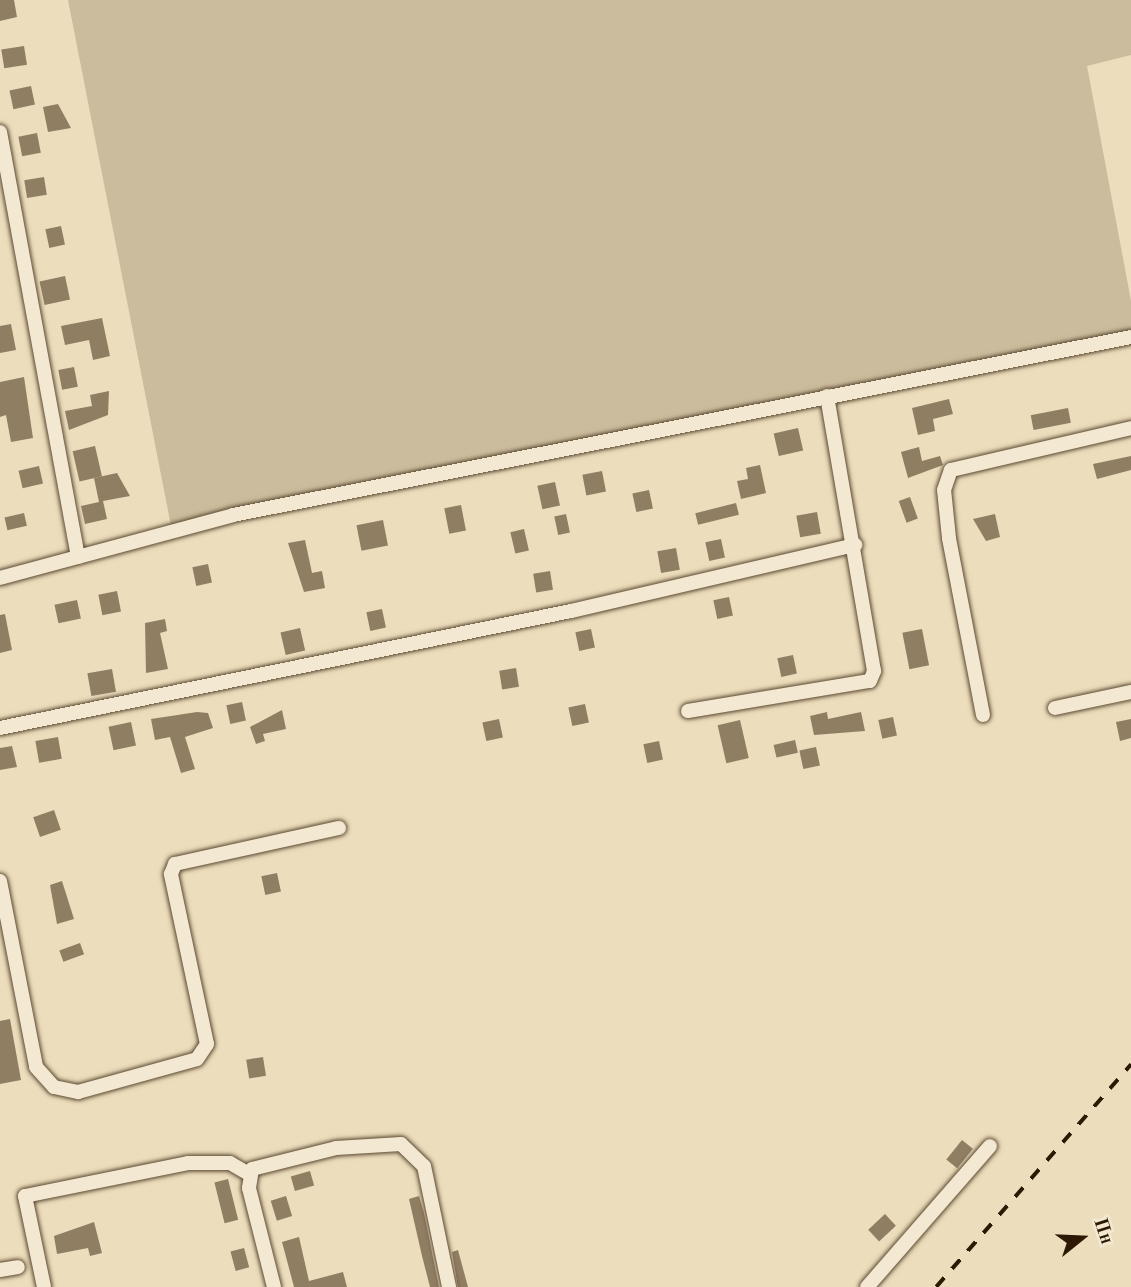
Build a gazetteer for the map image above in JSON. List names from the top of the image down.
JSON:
{
  "north": "right"
}
